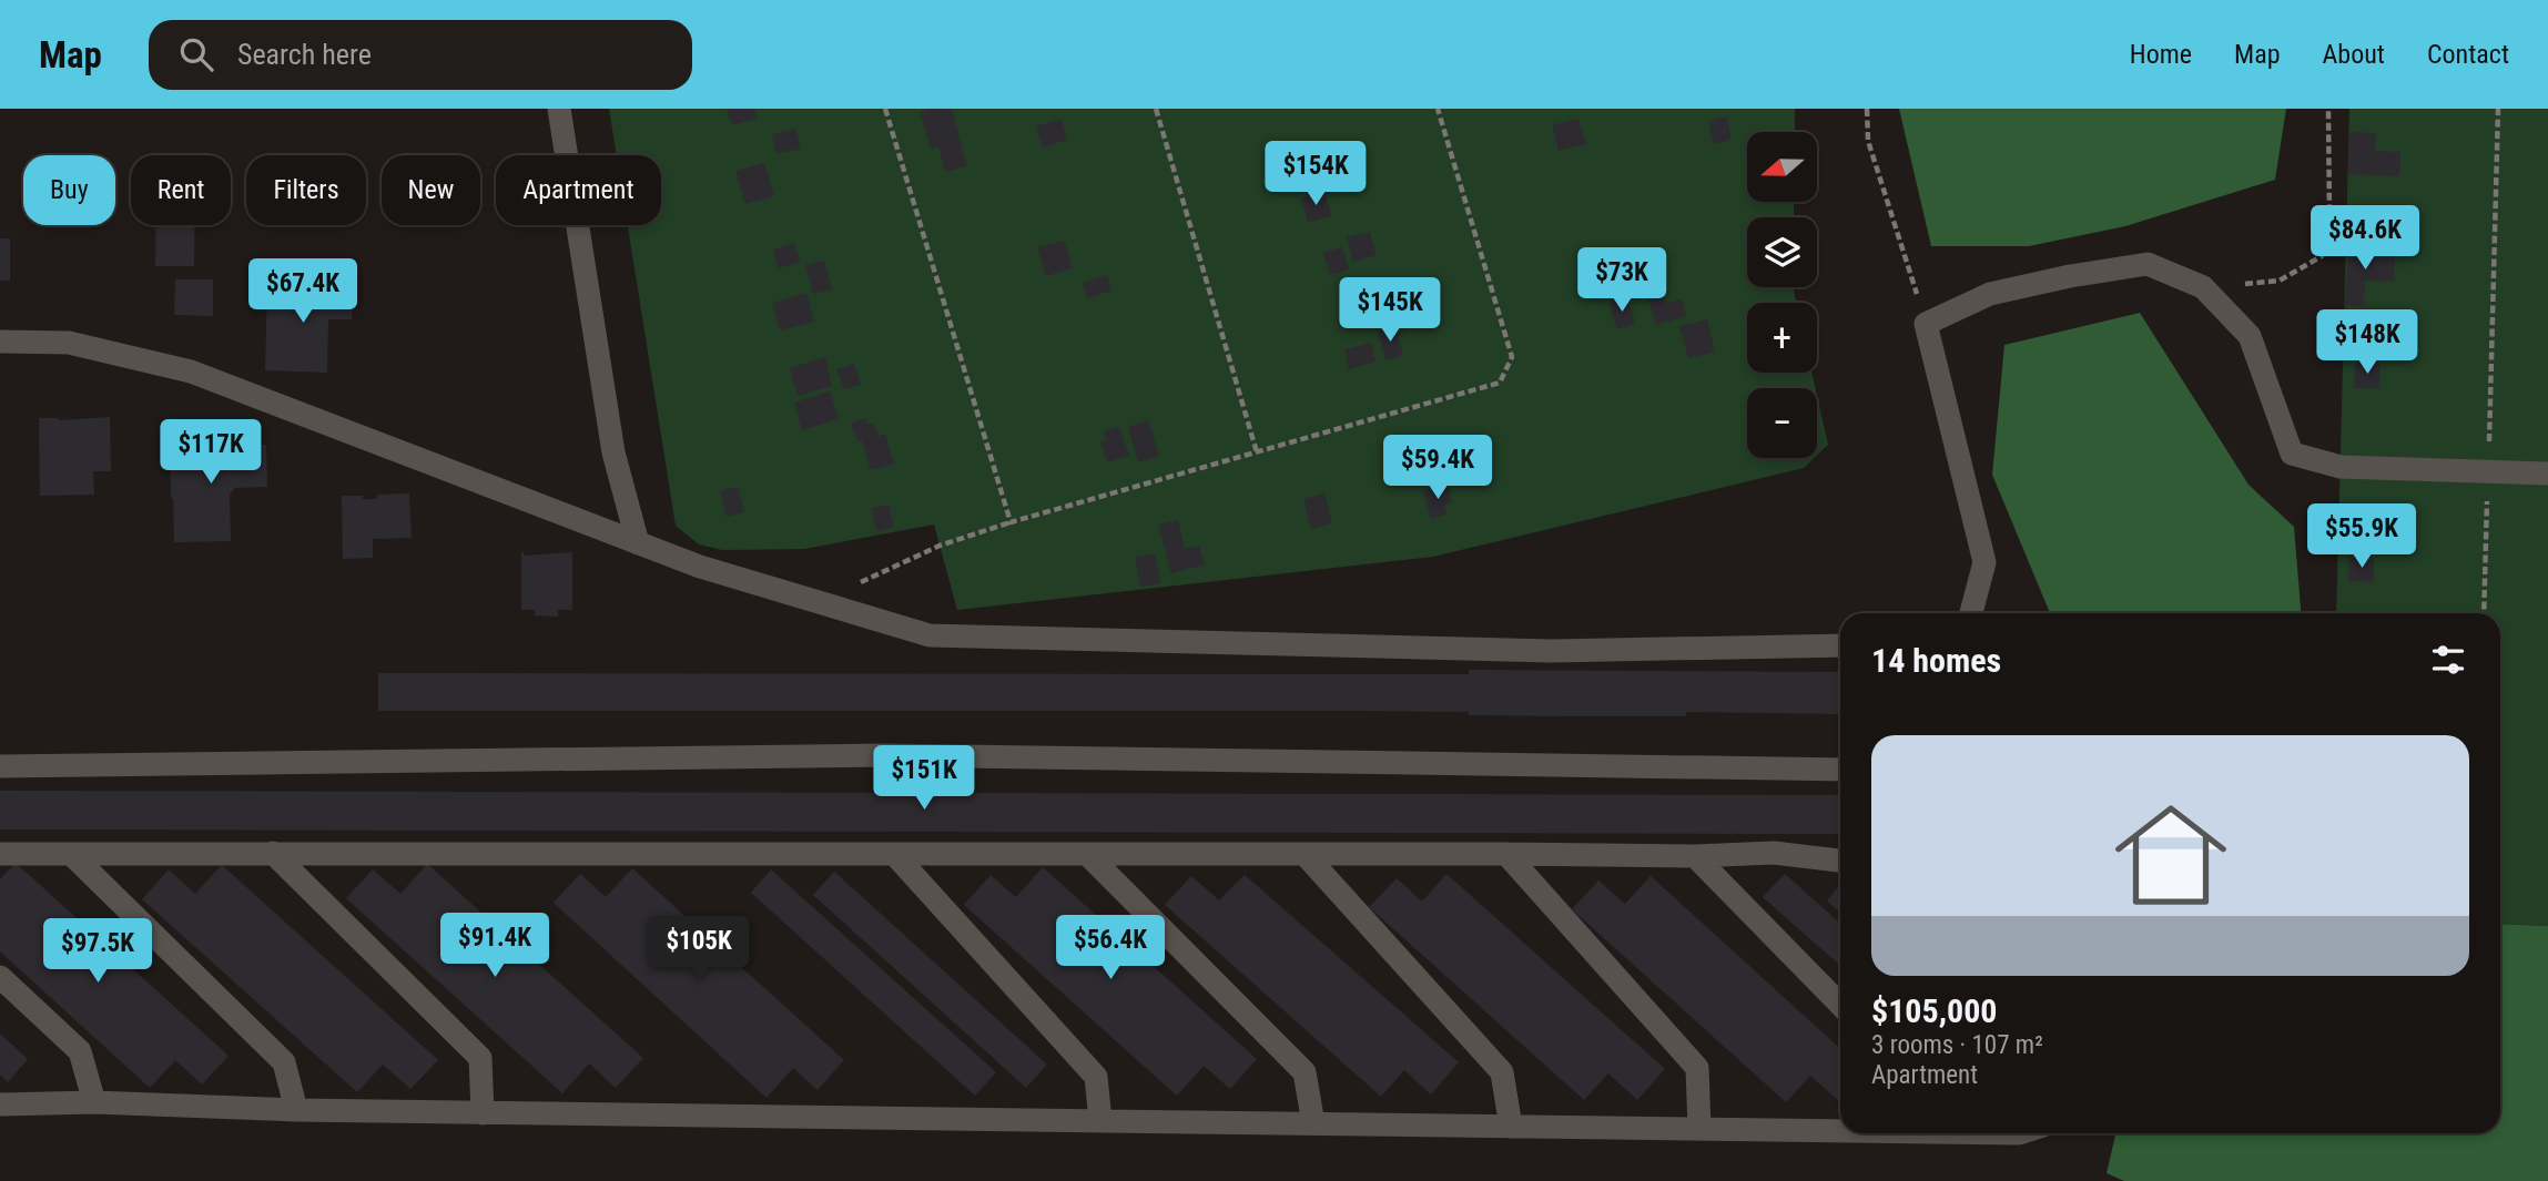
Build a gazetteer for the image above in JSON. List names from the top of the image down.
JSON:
{
  "north": "left",
  "page": {
    "header": "Map",
    "search": "Search here",
    "nav": [
      "Home",
      "Map",
      "About",
      "Contact"
    ],
    "map_buttons": ["+", "−"],
    "price": [
      "$154K",
      "$84.6K",
      "$73K",
      "$67.4K",
      "$145K",
      "$148K",
      "$117K",
      "$59.4K",
      "$55.9K",
      "$151K",
      "$91.4K",
      "$56.4K",
      "$105K",
      "$97.5K"
    ],
    "chip": [
      "Buy",
      "Rent",
      "Filters",
      "New",
      "Apartment"
    ],
    "heading": "14 homes",
    "list": [
      {
        "name": "$105,000",
        "note": "3 rooms · 107 m² · Apartment"
      }
    ]
  }
}
